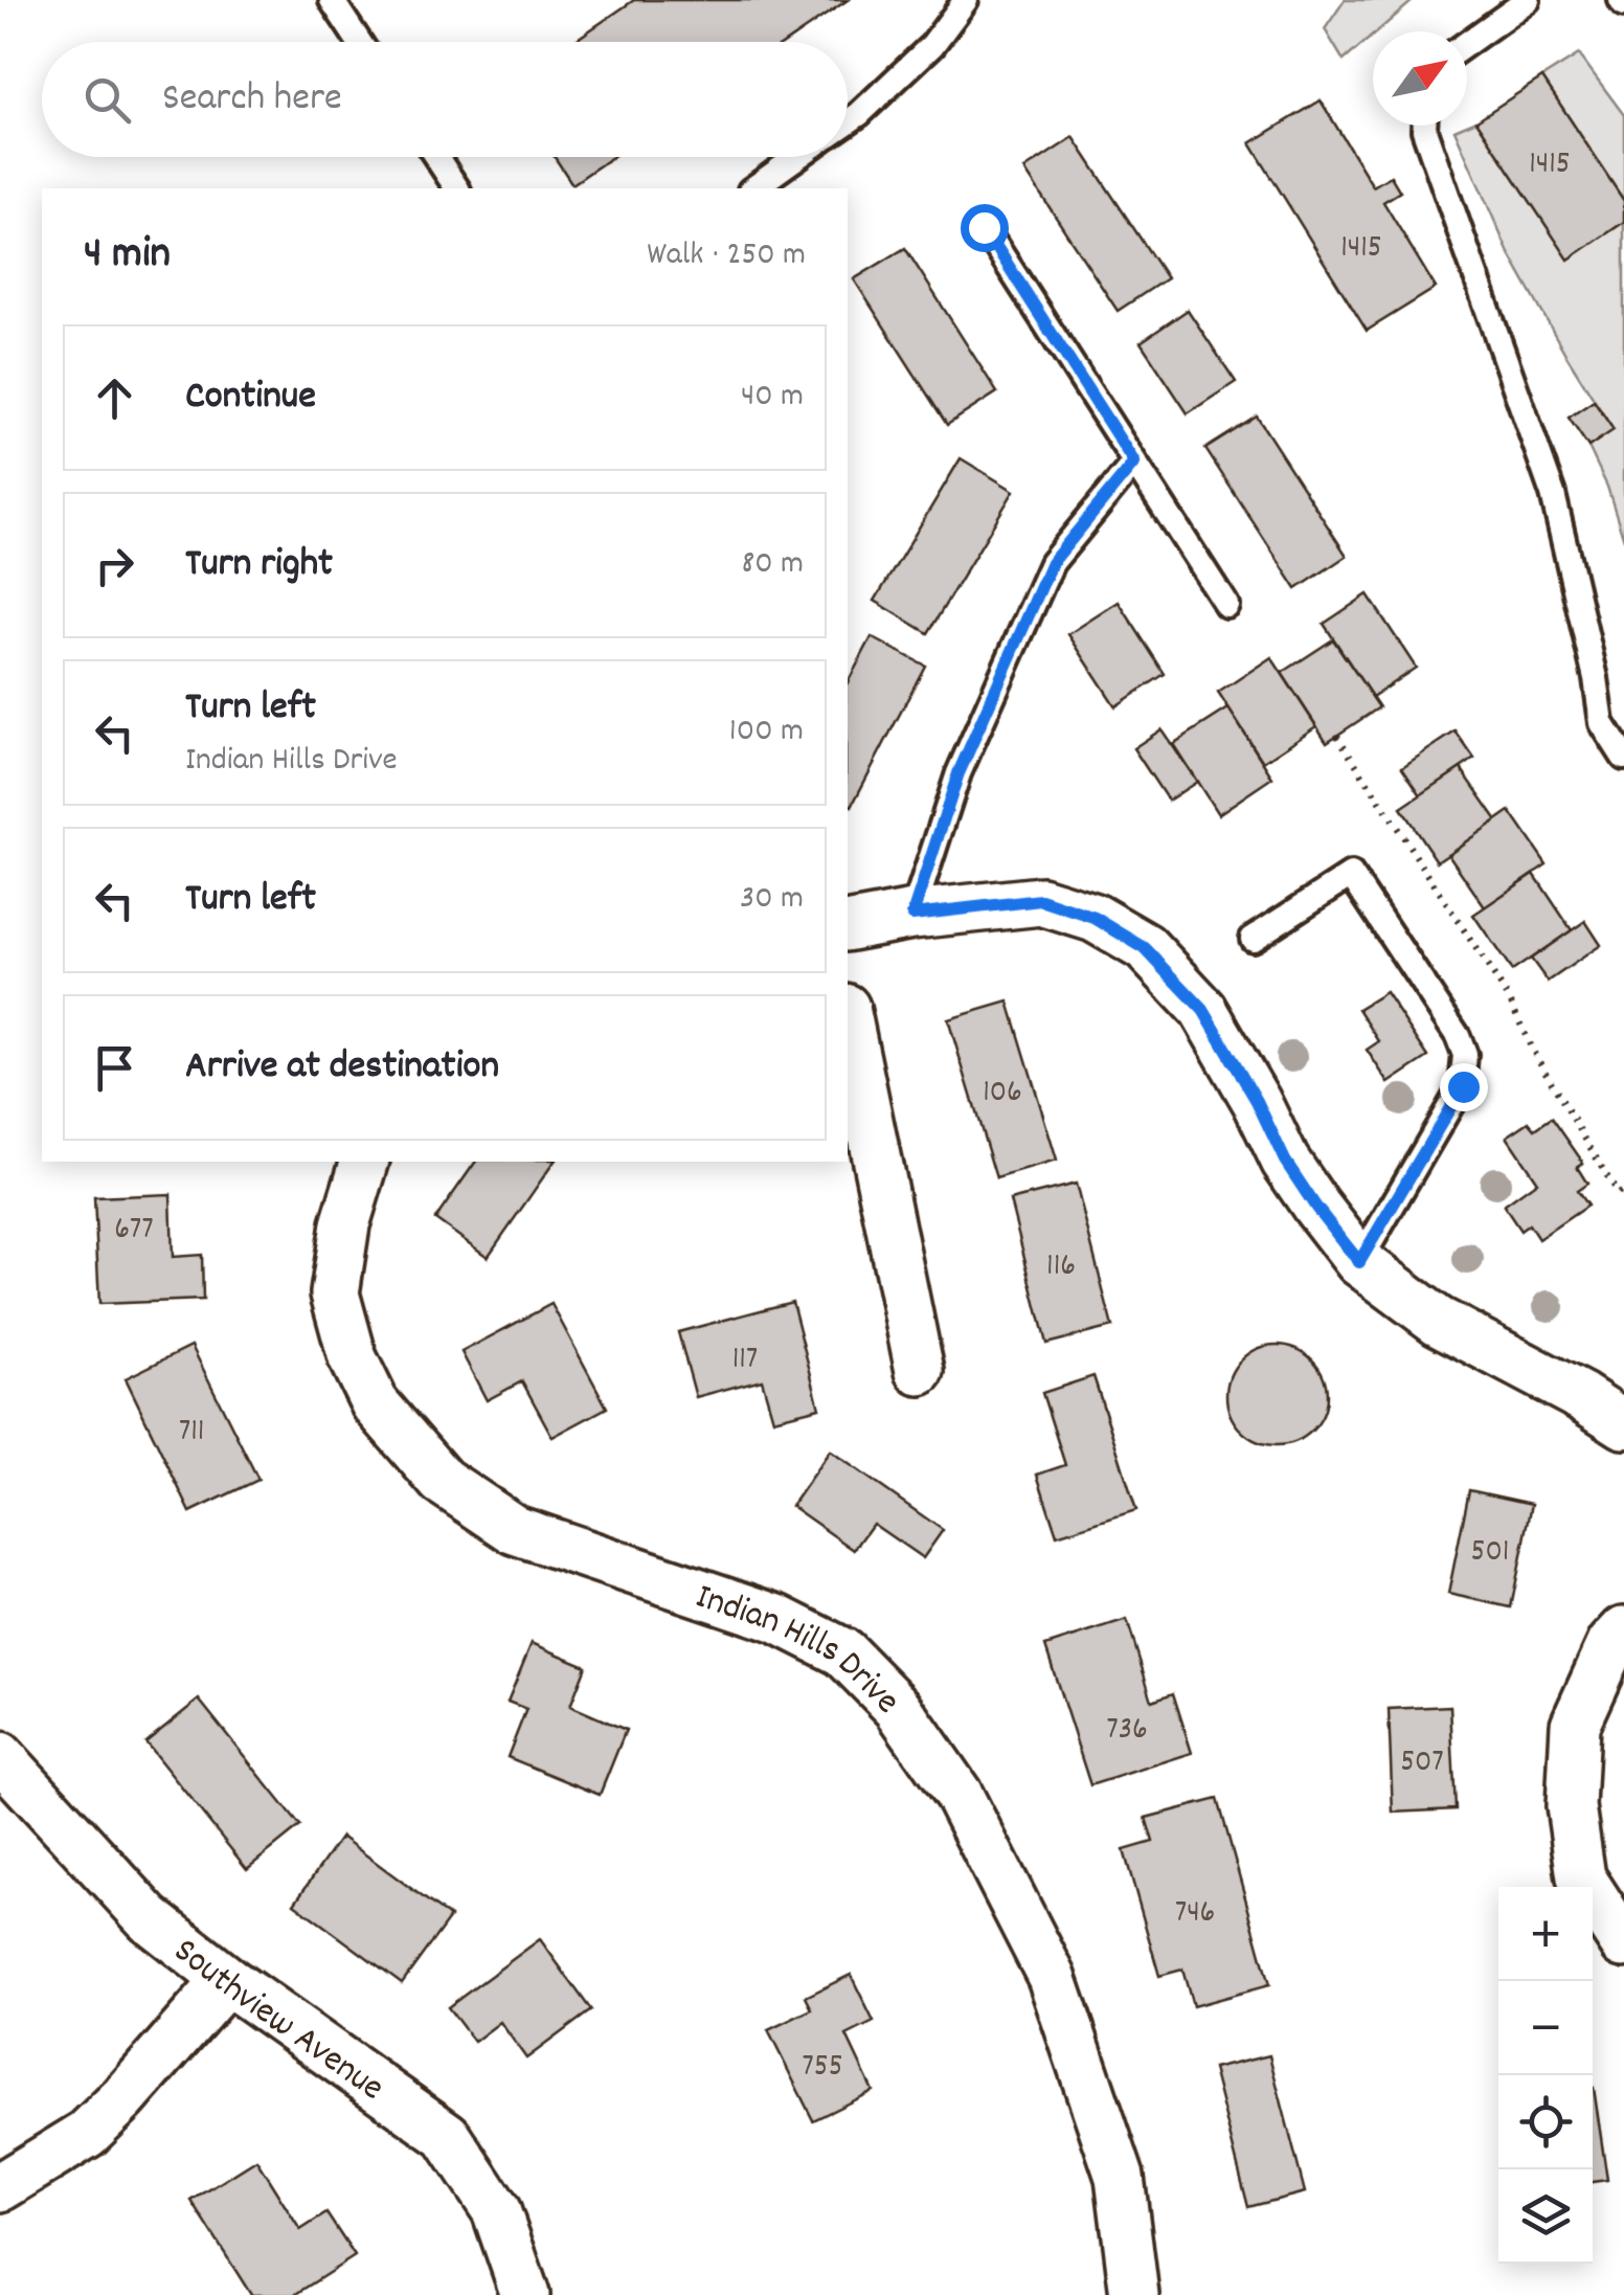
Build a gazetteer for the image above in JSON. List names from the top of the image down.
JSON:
{
  "streets": {
    "street": ["Indian Hills Drive", "Southview Avenue"]
  },
  "house_numbers": [
    "1415",
    "1415",
    "106",
    "677",
    "116",
    "117",
    "711",
    "501",
    "736",
    "507",
    "746",
    "755"
  ],
  "north": "top right",
  "page": {
    "search": "Search here",
    "heading": ["4 min", "Walk · 250 m"],
    "list": [
      ["Continue", "40 m"],
      ["Turn right", "80 m"],
      ["Turn left", "Indian Hills Drive", "100 m"],
      ["Turn left", "30 m"],
      "Arrive at destination"
    ],
    "map_buttons": ["+", "−"]
  }
}
